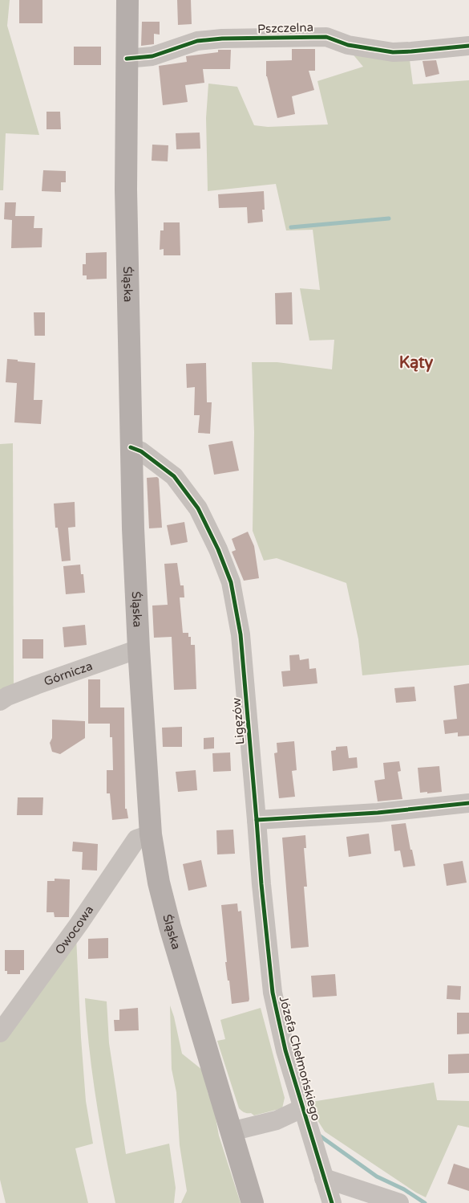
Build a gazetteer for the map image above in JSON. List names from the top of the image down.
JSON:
{
  "streets": {
    "main road": ["Śląska"],
    "street": [
      "Pszczelna",
      "Górnicza",
      "Ligęzów",
      "Owocowa",
      "Józefa Chełmońskiego"
    ]
  },
  "crossings": [
    ["Pszczelna", "Śląska"],
    ["Śląska", "Górnicza"],
    ["Śląska", "Ligęzów"],
    ["Śląska", "Owocowa"],
    ["Ligęzów", "Józefa Chełmońskiego"]
  ],
  "districts": ["Kąty"]
}
